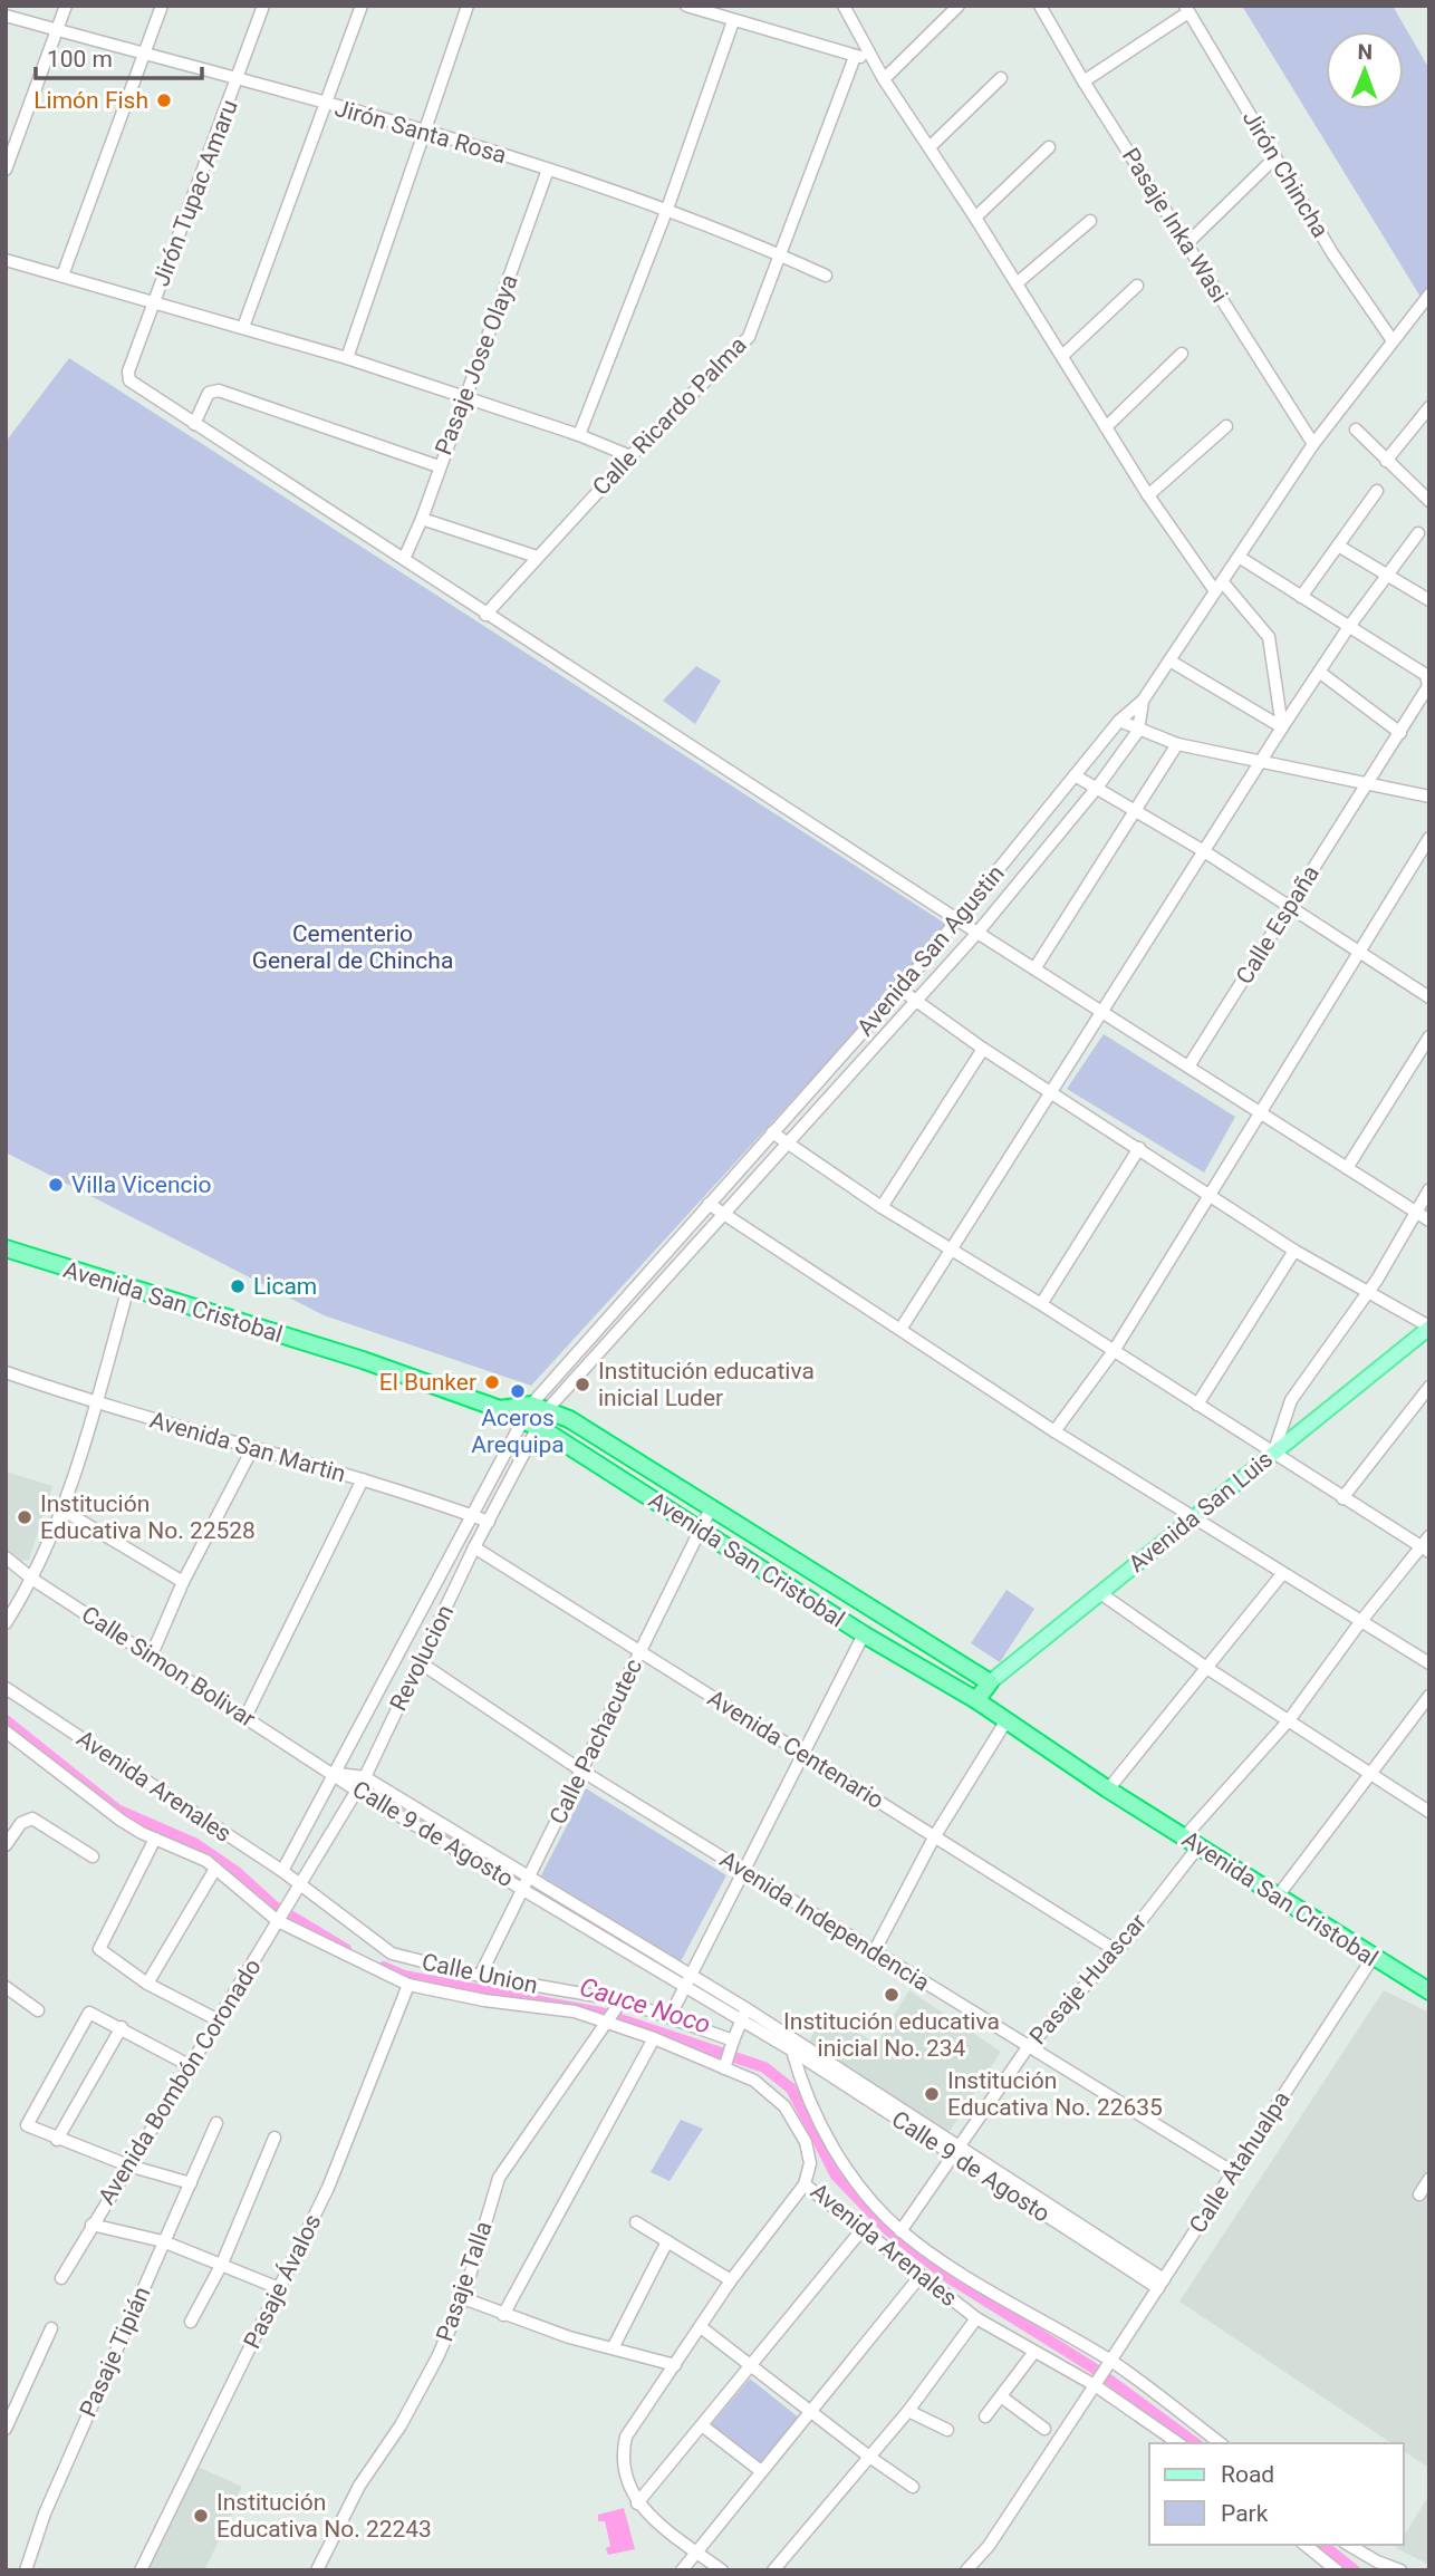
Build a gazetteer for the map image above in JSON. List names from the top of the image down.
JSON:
{
  "streets": {
    "highway": ["Avenida San Cristobal", "Avenida San Luis"],
    "street": [
      "Jirón Santa Rosa",
      "Jirón Chincha",
      "Jirón Tupac Amaru",
      "Pasaje Inka Wasi",
      "Pasaje Jose Olaya",
      "Calle Ricardo Palma",
      "Calle España",
      "Avenida San Agustin",
      "Avenida San Martin",
      "Revolucion",
      "Calle Simon Bolivar",
      "Calle Pachacutec",
      "Avenida Centenario",
      "Avenida Arenales",
      "Calle 9 de Agosto",
      "Avenida Independencia",
      "Calle Union",
      "Pasaje Huascar",
      "Avenida Bombón Coronado",
      "Calle Atahualpa",
      "Pasaje Ávalos",
      "Pasaje Talla",
      "Pasaje Tipián"
    ]
  },
  "crossings": [
    ["Jirón Santa Rosa", "Jirón Tupac Amaru"],
    ["Jirón Santa Rosa", "Pasaje Jose Olaya"],
    ["Jirón Santa Rosa", "Calle Ricardo Palma"],
    ["Jirón Chincha", "Avenida San Agustin"],
    ["Pasaje Inka Wasi", "Avenida San Agustin"],
    ["Calle España", "Avenida San Agustin"],
    ["Avenida San Agustin", "Avenida San Cristobal"],
    ["Avenida San Agustin", "Revolucion"],
    ["Avenida San Cristobal", "Avenida San Luis"],
    ["Avenida San Cristobal", "Revolucion"],
    ["Avenida San Cristobal", "Calle Pachacutec"],
    ["Avenida San Cristobal", "Pasaje Huascar"],
    ["Avenida San Cristobal", "Calle Atahualpa"],
    ["Avenida San Martin", "Revolucion"],
    ["Revolucion", "Calle Simon Bolivar"],
    ["Revolucion", "Avenida Centenario"],
    ["Revolucion", "Avenida Arenales"],
    ["Revolucion", "Calle 9 de Agosto"],
    ["Revolucion", "Avenida Independencia"],
    ["Revolucion", "Calle Union"],
    ["Revolucion", "Avenida Bombón Coronado"],
    ["Calle Simon Bolivar", "Calle 9 de Agosto"],
    ["Calle Pachacutec", "Avenida Centenario"],
    ["Calle Pachacutec", "Calle 9 de Agosto"],
    ["Calle Pachacutec", "Avenida Independencia"],
    ["Calle Pachacutec", "Calle Union"],
    ["Avenida Centenario", "Pasaje Huascar"],
    ["Avenida Arenales", "Calle 9 de Agosto"],
    ["Avenida Arenales", "Calle Union"],
    ["Avenida Arenales", "Pasaje Huascar"],
    ["Avenida Arenales", "Avenida Bombón Coronado"],
    ["Avenida Arenales", "Calle Atahualpa"],
    ["Avenida Arenales", "Pasaje Ávalos"],
    ["Avenida Arenales", "Pasaje Talla"],
    ["Calle 9 de Agosto", "Pasaje Huascar"],
    ["Calle 9 de Agosto", "Calle Atahualpa"],
    ["Avenida Independencia", "Pasaje Huascar"],
    ["Avenida Independencia", "Calle Atahualpa"],
    ["Calle Union", "Avenida Bombón Coronado"],
    ["Calle Union", "Pasaje Talla"]
  ],
  "water": ["Cauce Noco"],
  "parks": ["Cementerio General de Chincha"],
  "places": [
    "Limón Fish",
    "Villa Vicencio",
    "Licam",
    "El Bunker",
    "Institución educativa inicial Luder",
    "Aceros Arequipa",
    "Institución Educativa No. 22528",
    "Institución educativa inicial No. 234",
    "Institución Educativa No. 22635",
    "Institución Educativa No. 22243"
  ],
  "legend": ["Road", "Park"],
  "scale_bar": "100 m",
  "north": "top"
}
